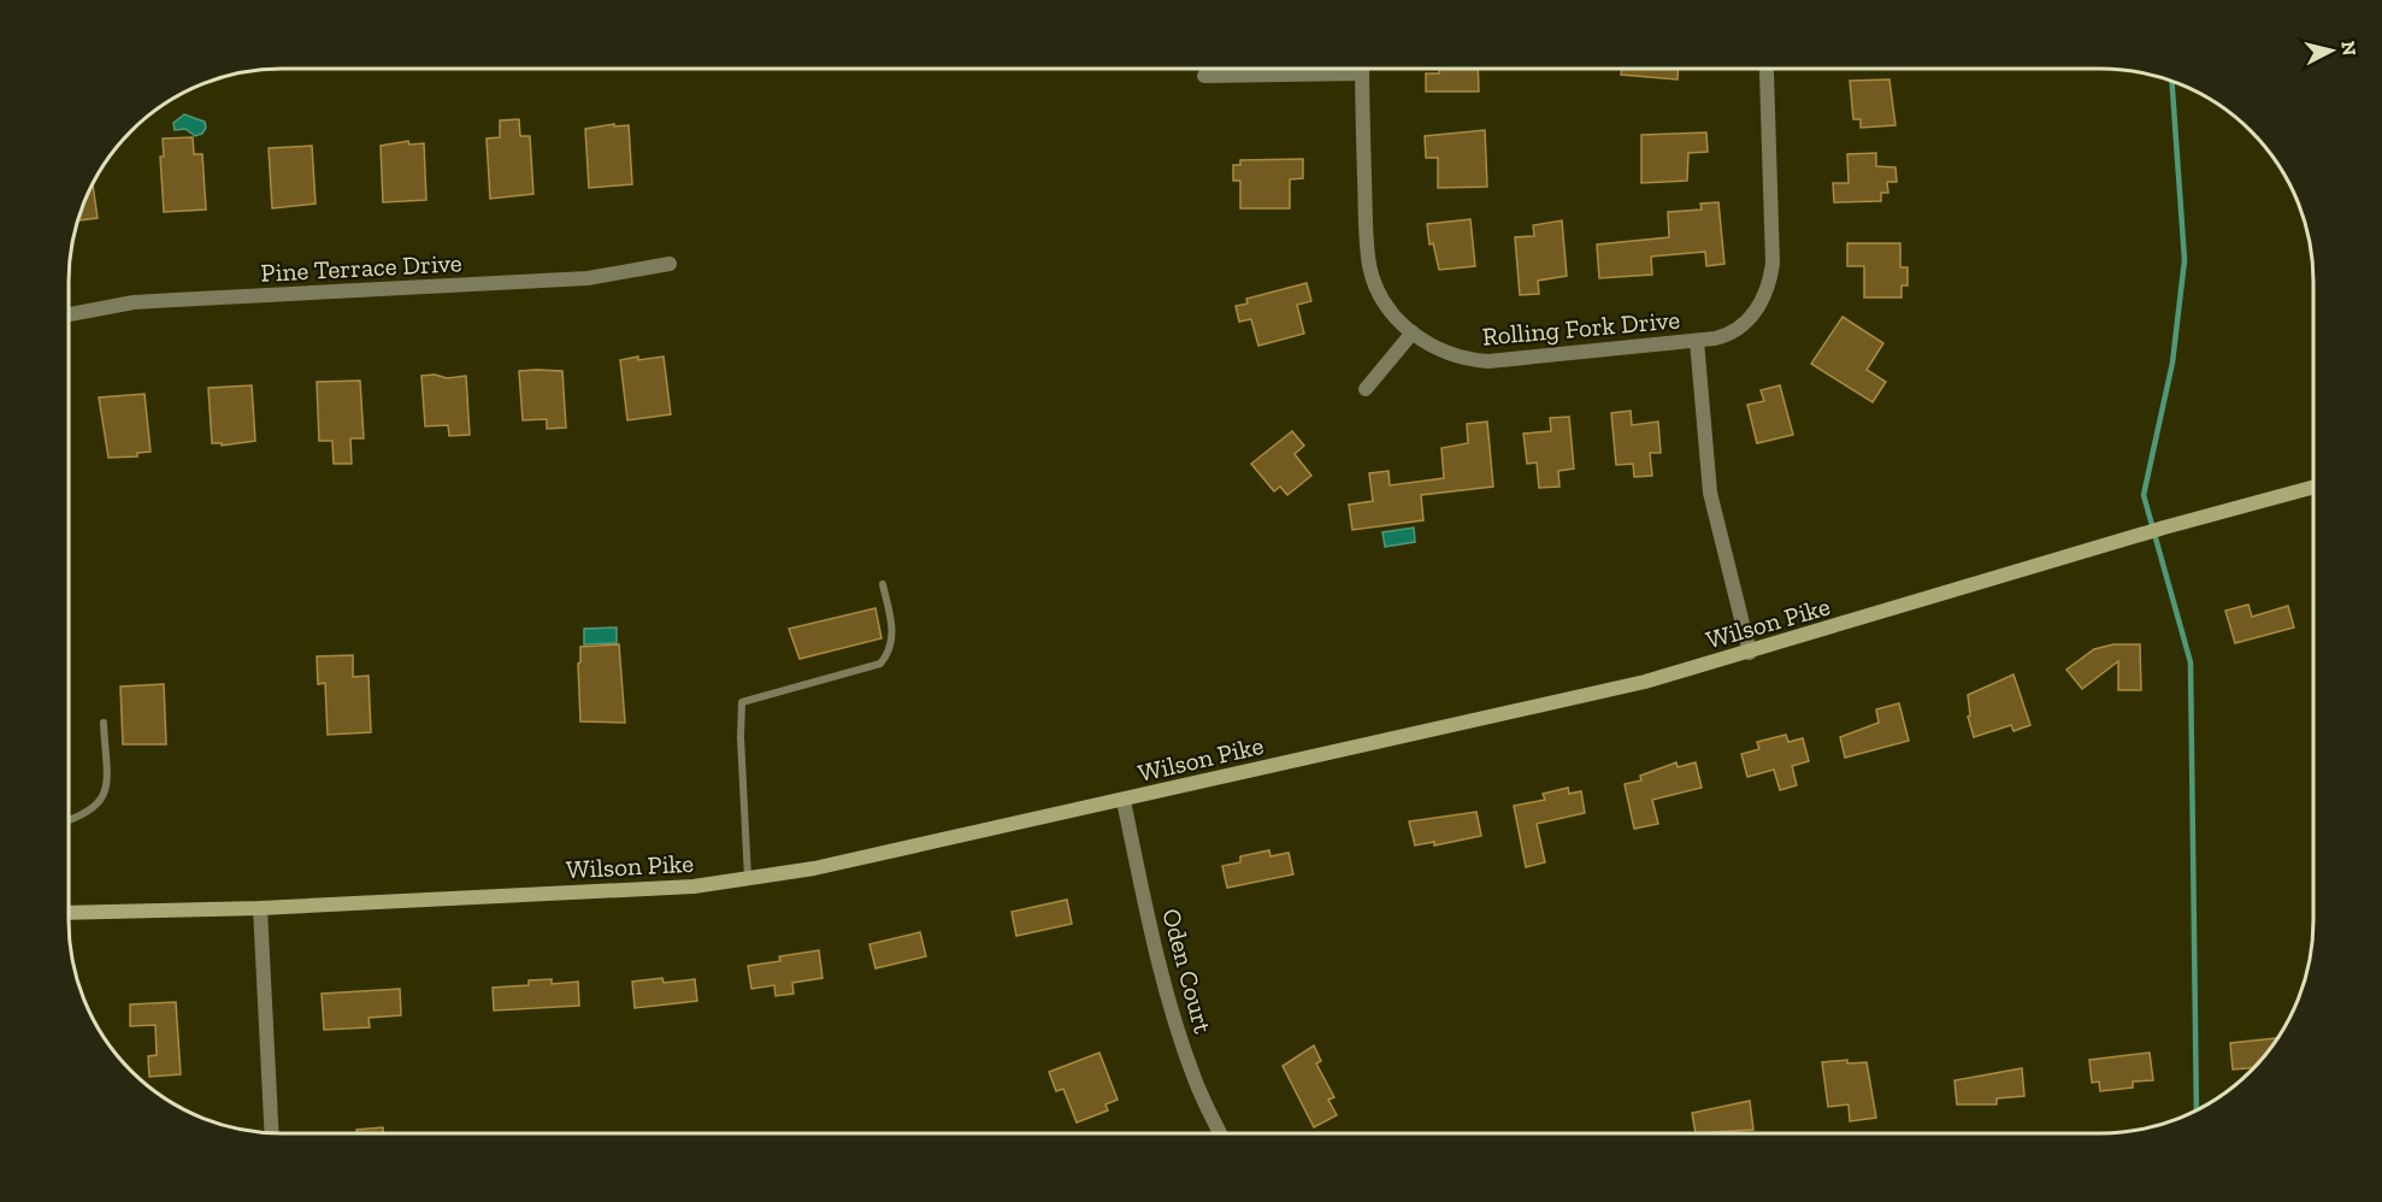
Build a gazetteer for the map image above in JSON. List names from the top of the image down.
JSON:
{
  "streets": {
    "main road": ["Wilson Pike"],
    "street": ["Pine Terrace Drive", "Rolling Fork Drive", "Oden Court"]
  },
  "crossings": [
    ["Wilson Pike", "Oden Court"]
  ],
  "north": "right"
}
